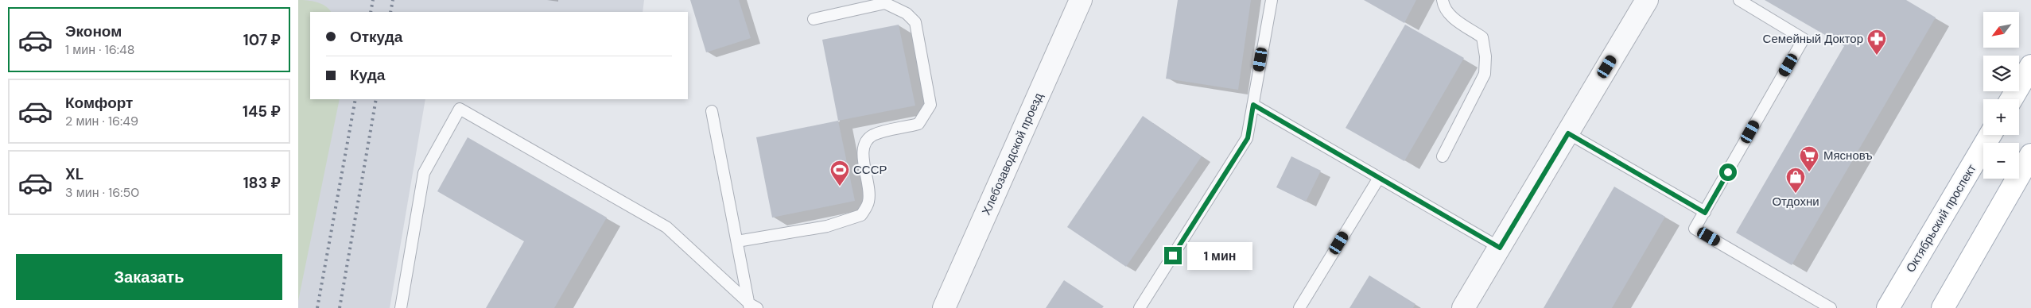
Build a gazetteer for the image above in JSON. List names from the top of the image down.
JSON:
{
  "streets": {
    "main road": ["Октябрьский проспект"],
    "street": ["Хлебозаводской проезд"]
  },
  "places": {
    "pharmacy": ["Семейный Доктор"],
    "supermarket": ["Мясновъ"],
    "sports": ["СССР"],
    "shop": ["Отдохни"]
  },
  "north": "bottom left",
  "page": {
    "list": [
      {
        "name": "Эконом",
        "note": "1 мин · 16:48",
        "value": "107 ₽"
      },
      {
        "name": "Комфорт",
        "note": "2 мин · 16:49",
        "value": "145 ₽"
      },
      {
        "name": "XL",
        "note": "3 мин · 16:50",
        "value": "183 ₽"
      }
    ],
    "map_buttons": ["+", "−"],
    "banner": ["Откуда", "Куда"],
    "bubble": "1 мин",
    "buttons": "Заказать"
  }
}
